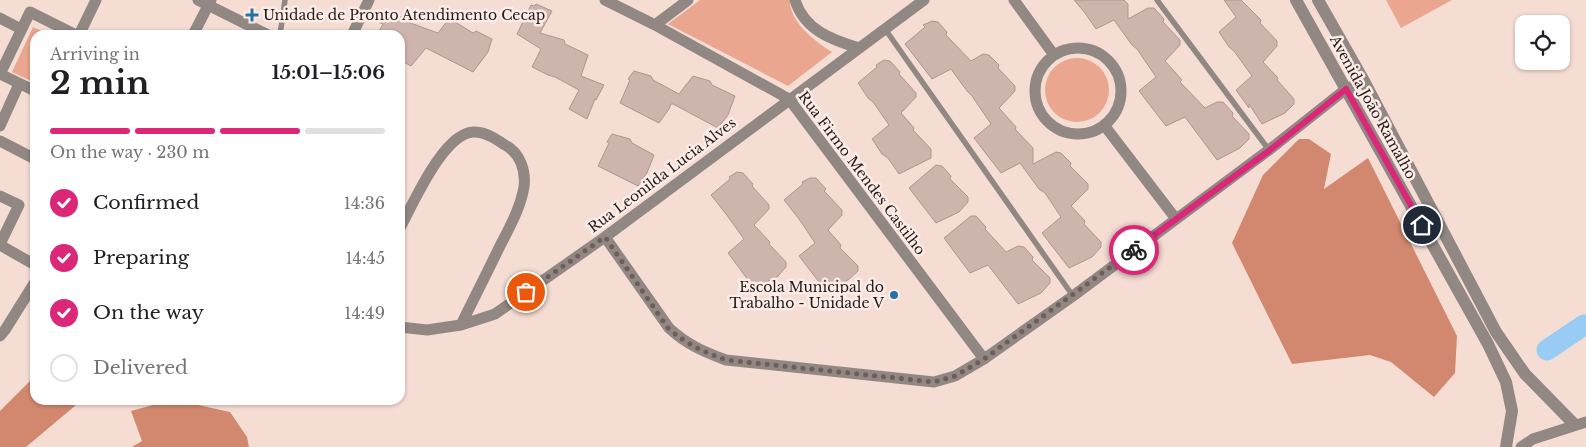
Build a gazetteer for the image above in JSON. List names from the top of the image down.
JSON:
{
  "streets": {
    "street": ["Avenida João Ramalho", "Rua Firmo Mendes Castilho", "Rua Leonilda Lucia Alves"]
  },
  "crossings": [
    ["Rua Firmo Mendes Castilho", "Rua Leonilda Lucia Alves"]
  ],
  "places": {
    "health": ["Unidade de Pronto Atendimento Cecap"],
    "other": ["Escola Municipal do Trabalho - Unidade V"]
  },
  "page": {
    "heading": ["2 min", "Arriving in", "15:01–15:06"],
    "bar": "On the way · 230 m",
    "list": [
      ["Confirmed", "14:36"],
      ["Preparing", "14:45"],
      ["On the way", "14:49"],
      "Delivered"
    ]
  }
}
